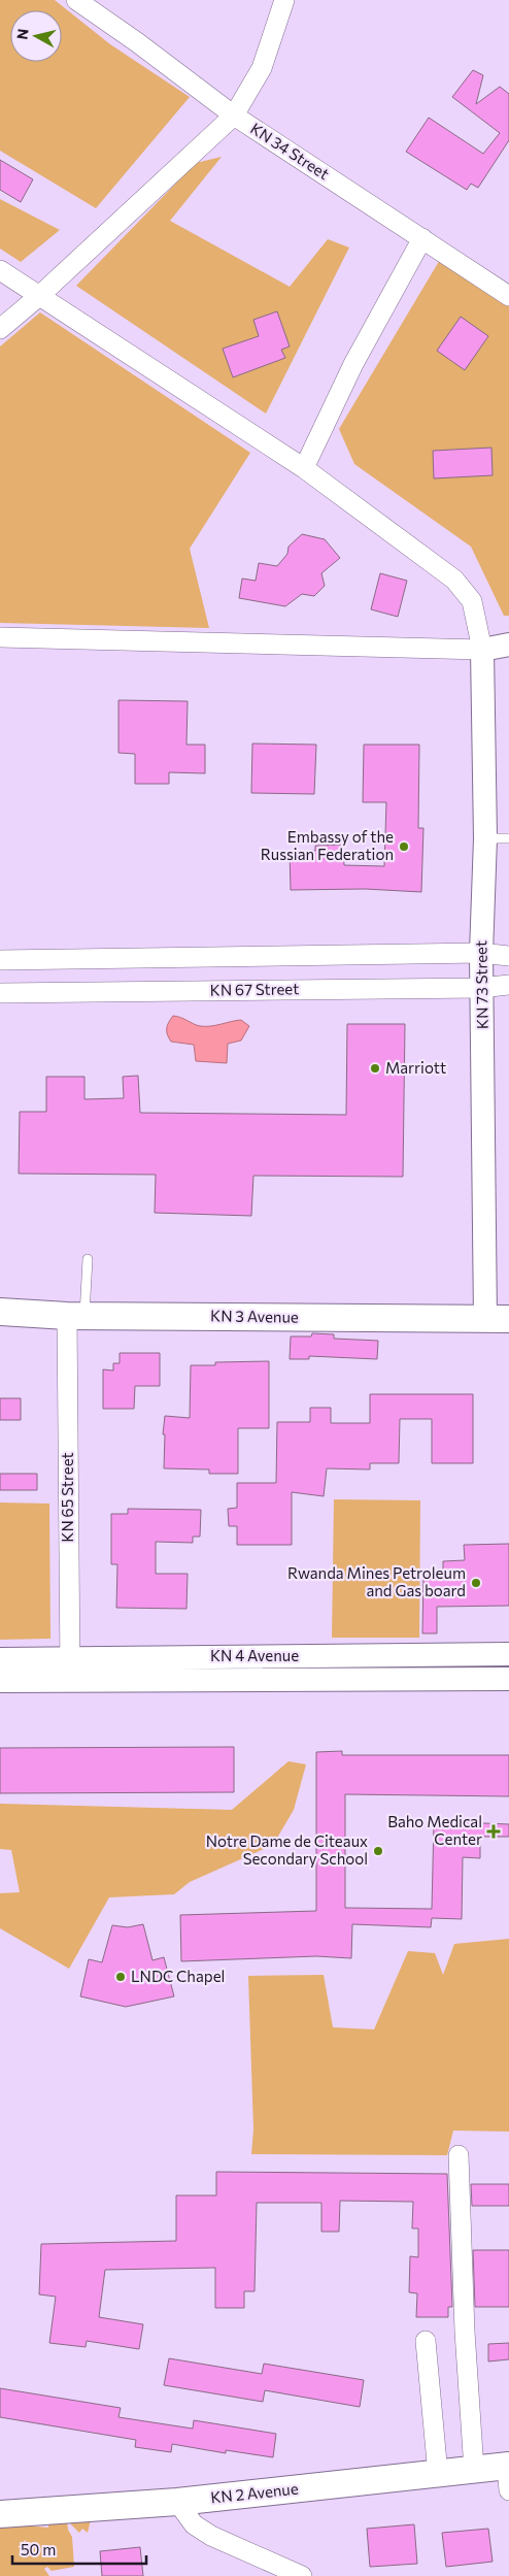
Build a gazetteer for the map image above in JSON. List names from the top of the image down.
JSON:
{
  "streets": {
    "main road": ["KN 3 Avenue", "KN 2 Avenue"],
    "street": [
      "KN 34 Street",
      "KN 73 Street",
      "KN 67 Street",
      "KN 65 Street",
      "KN 4 Avenue"
    ]
  },
  "crossings": [
    ["KN 73 Street", "KN 67 Street"],
    ["KN 73 Street", "KN 3 Avenue"],
    ["KN 3 Avenue", "KN 65 Street"],
    ["KN 65 Street", "KN 4 Avenue"]
  ],
  "places": {
    "other": [
      "Embassy of the Russian Federation",
      "Marriott",
      "Rwanda Mines Petroleum and Gas board",
      "Notre Dame de Citeaux Secondary School",
      "LNDC Chapel"
    ],
    "health": ["Baho Medical Center"]
  },
  "scale_bar": "50 m",
  "north": "left"
}
